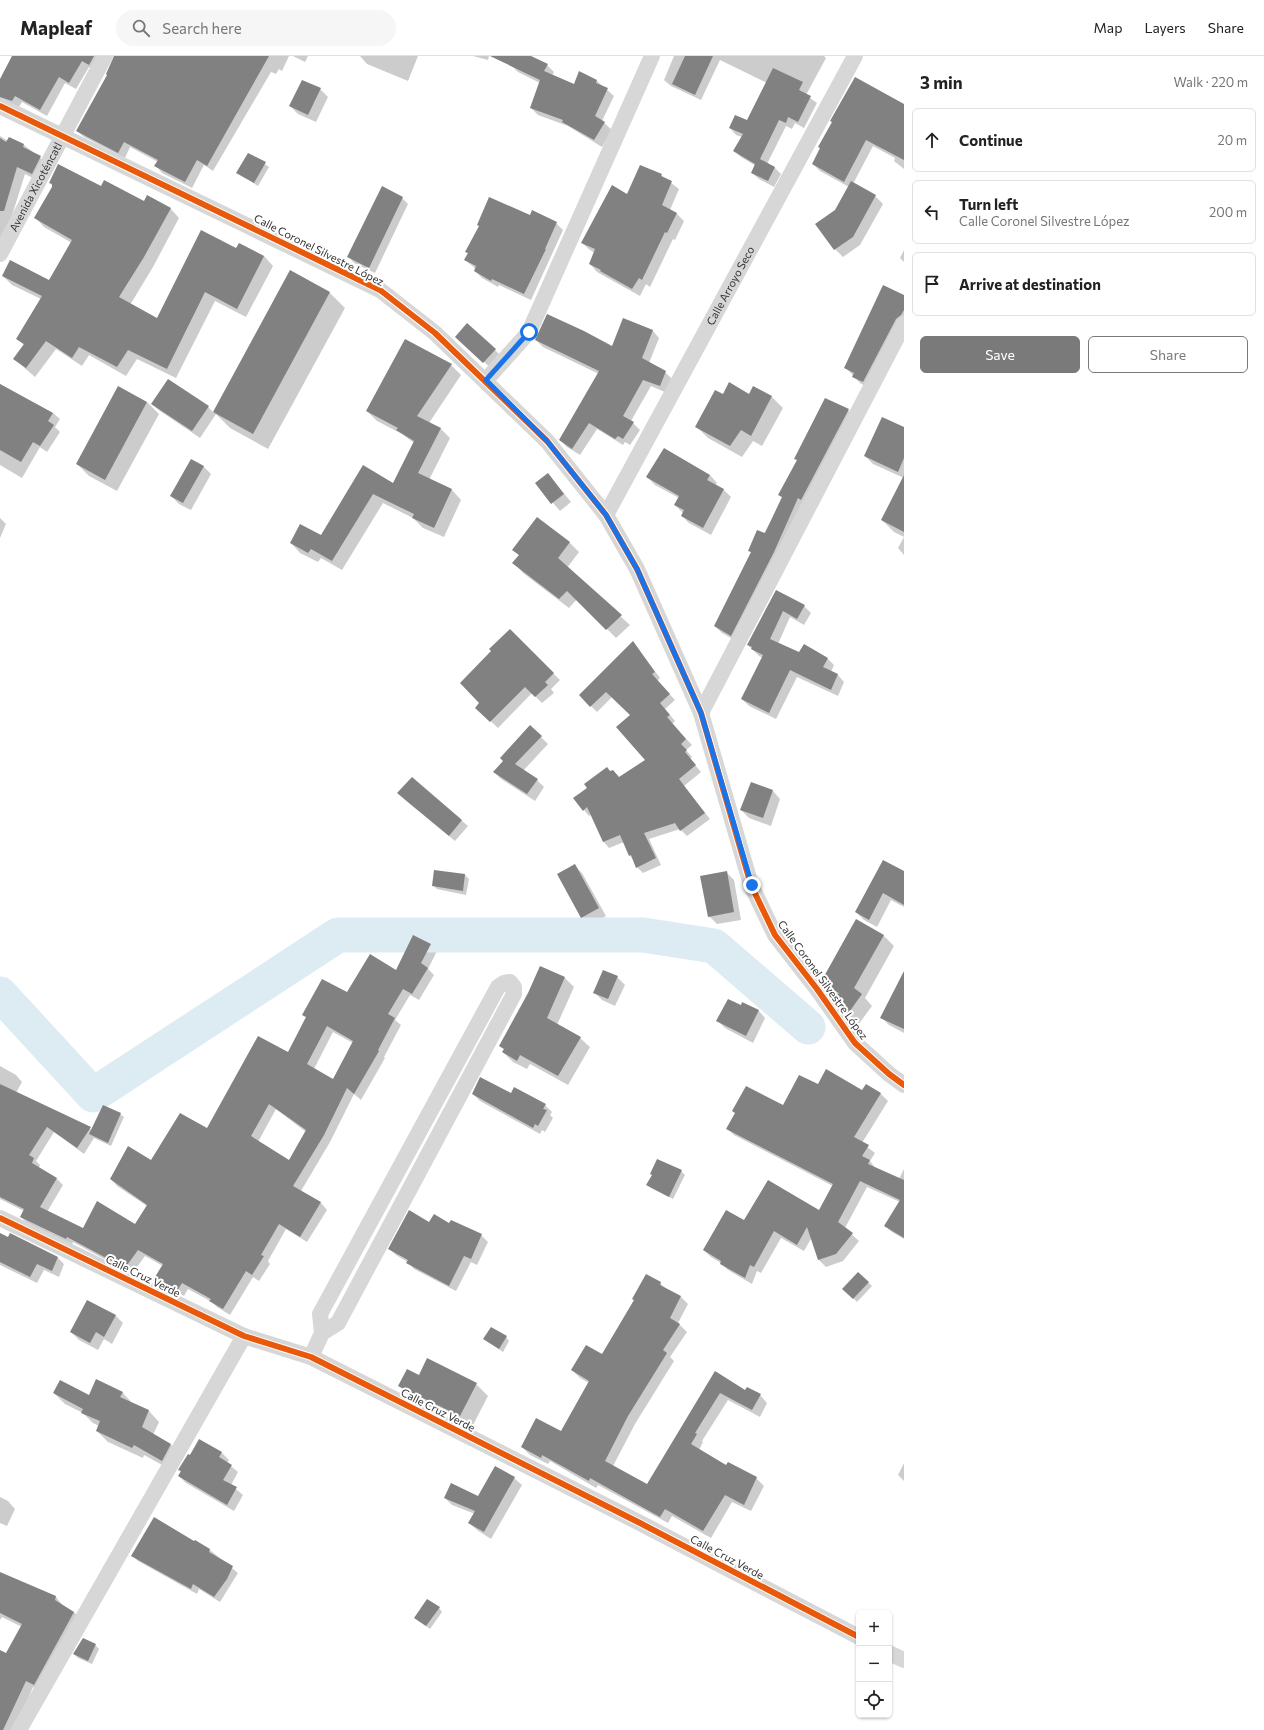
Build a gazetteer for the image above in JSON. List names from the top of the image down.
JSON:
{
  "streets": {
    "street": [
      "Avenida Xicoténcatl",
      "Calle Coronel Silvestre López",
      "Calle Arroyo Seco",
      "Calle Cruz Verde"
    ]
  },
  "crossings": [
    ["Avenida Xicoténcatl", "Calle Coronel Silvestre López"],
    ["Calle Coronel Silvestre López", "Calle Arroyo Seco"]
  ],
  "page": {
    "header": "Mapleaf",
    "search": "Search here",
    "nav": ["Map", "Layers", "Share"],
    "heading": ["3 min", "Walk · 220 m"],
    "list": [
      ["Continue", "20 m"],
      ["Turn left", "Calle Coronel Silvestre López", "200 m"],
      "Arrive at destination"
    ],
    "buttons": ["Save", "Share"],
    "map_buttons": ["+", "−"]
  }
}
